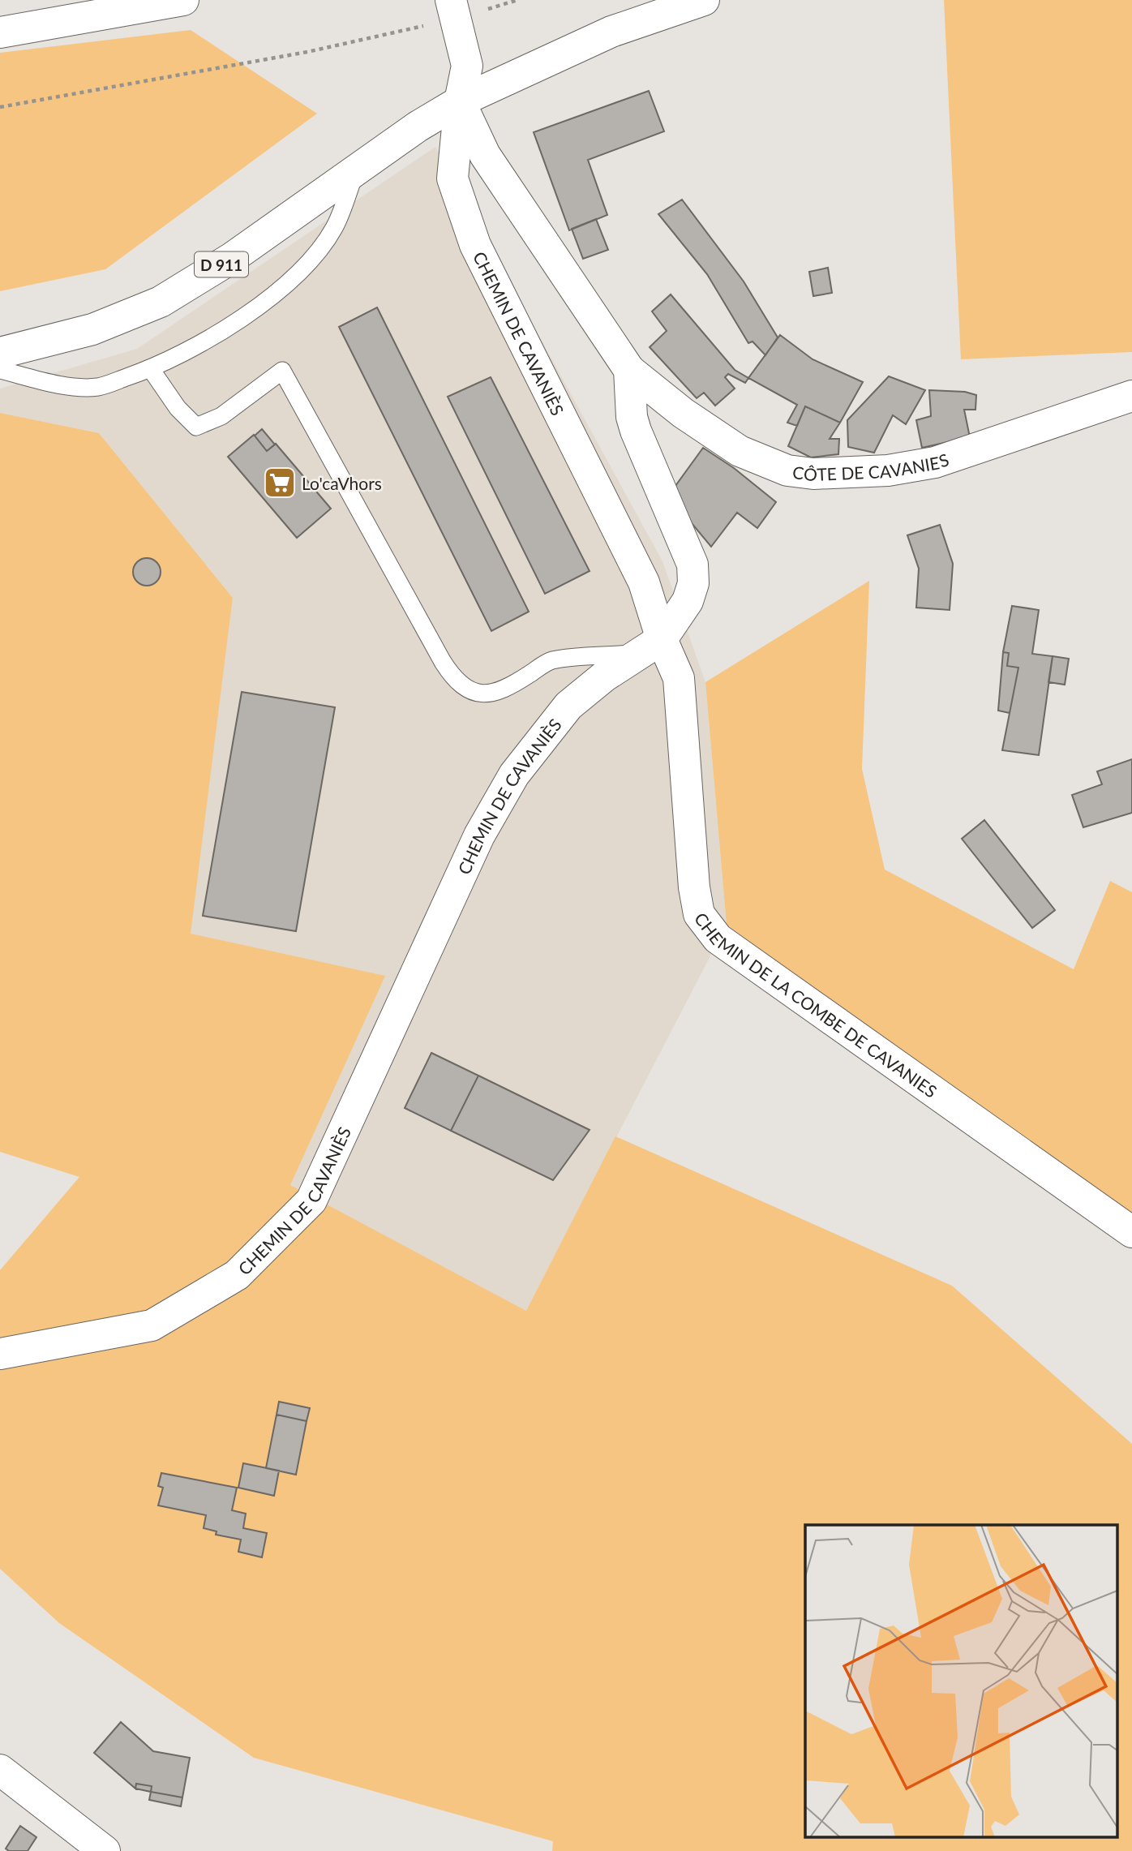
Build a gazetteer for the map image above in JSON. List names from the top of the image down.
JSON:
{
  "streets": {
    "street": [
      "D 911",
      "CHEMIN DE CAVANIÈS",
      "CÔTE DE CAVANIES",
      "CHEMIN DE LA COMBE DE CAVANIES"
    ]
  },
  "crossings": [
    ["D 911", "CHEMIN DE CAVANIÈS"],
    ["CHEMIN DE CAVANIÈS", "CHEMIN DE LA COMBE DE CAVANIES"]
  ],
  "places": {
    "supermarket": ["Lo'caVhors"]
  }
}
